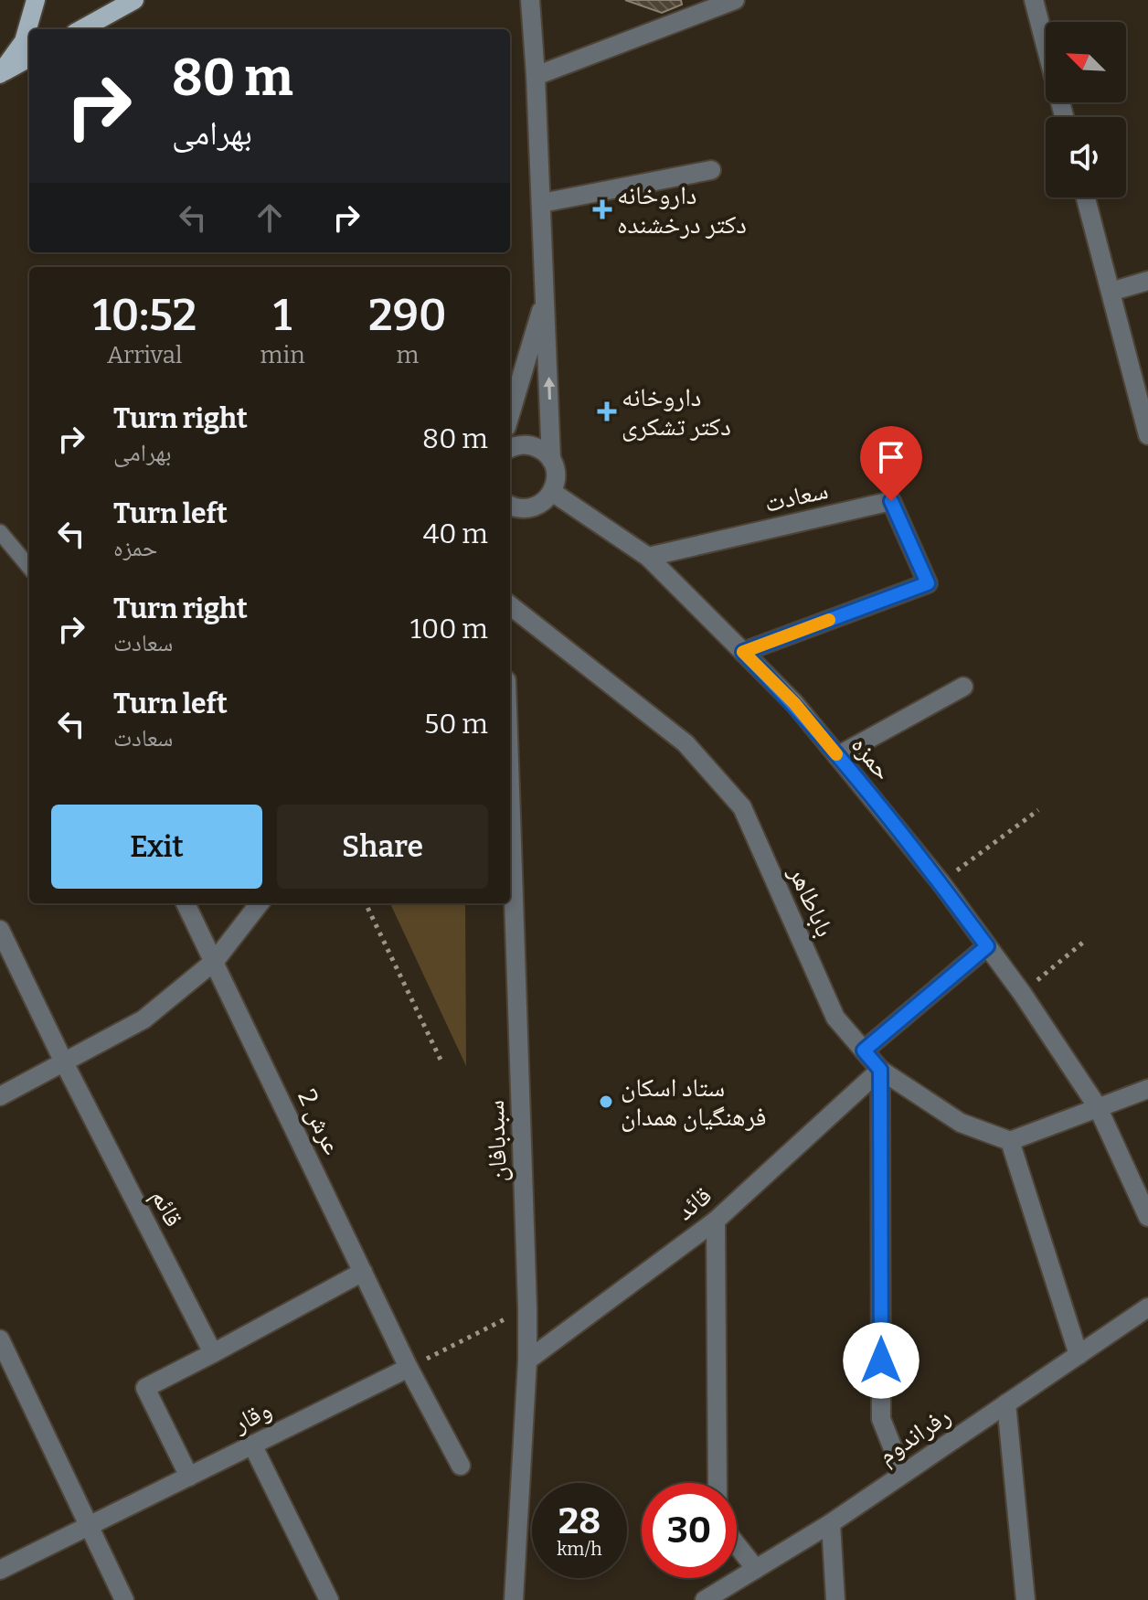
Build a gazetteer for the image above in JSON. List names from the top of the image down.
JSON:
{
  "streets": {
    "street": [
      "سعادت",
      "حمزه",
      "باباطاهر",
      "عرش 2",
      "سبدبافان",
      "قائد",
      "قائم",
      "وقار",
      "رفراندوم"
    ]
  },
  "crossings": [
    ["سعادت", "حمزه"],
    ["باباطاهر", "قائد"],
    ["عرش 2", "وقار"],
    ["سبدبافان", "قائد"]
  ],
  "places": {
    "health": ["داروخانه دکتر درخشنده", "داروخانه دکتر تشکری"],
    "other": ["ستاد اسکان فرهنگیان همدان"]
  },
  "north": "top left",
  "page": {
    "turn": ["80 m", "بهرامی"],
    "eta": [
      "10:52",
      "Arrival",
      "1",
      "min",
      "290",
      "m"
    ],
    "list": [
      {
        "name": "Turn right",
        "note": "بهرامی",
        "value": "80 m"
      },
      {
        "name": "Turn left",
        "note": "حمزه",
        "value": "40 m"
      },
      {
        "name": "Turn right",
        "note": "سعادت",
        "value": "100 m"
      },
      {
        "name": "Turn left",
        "note": "سعادت",
        "value": "50 m"
      }
    ],
    "buttons": ["Exit", "Share"],
    "speed": "28 km/h",
    "limit": "30"
  }
}
